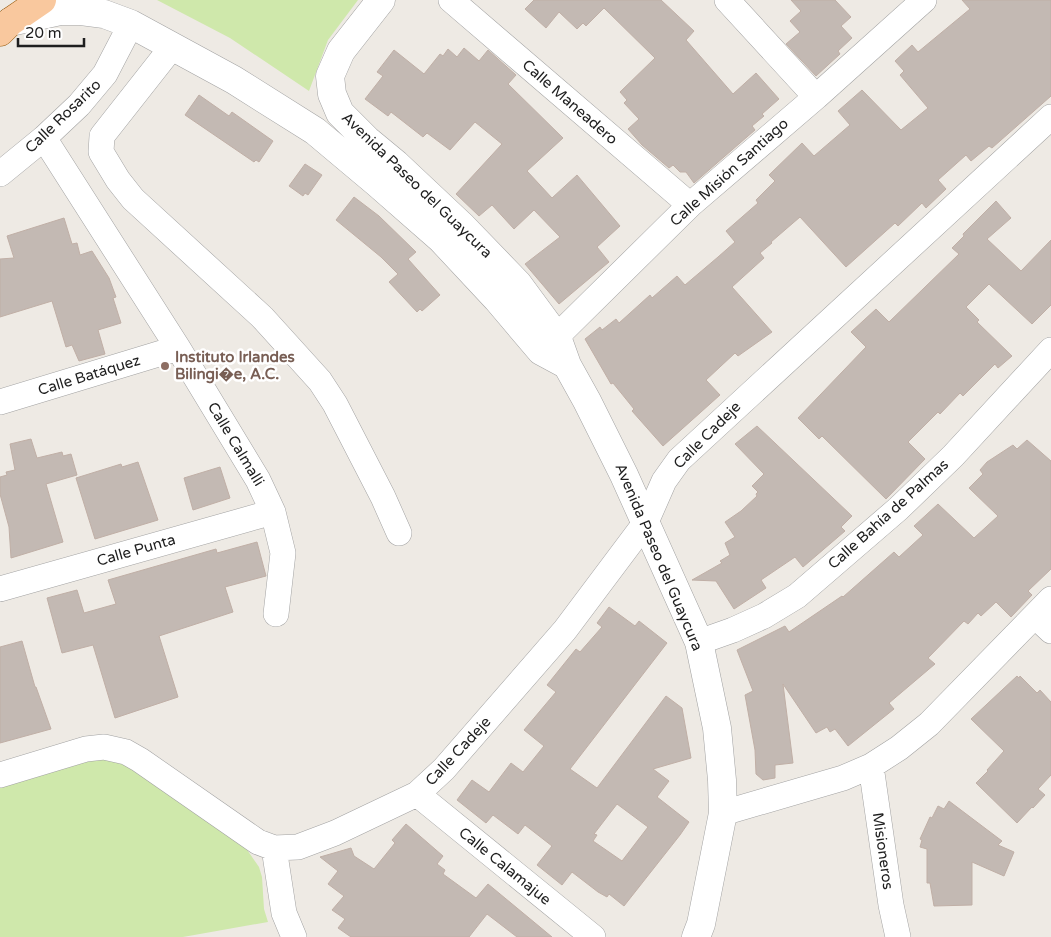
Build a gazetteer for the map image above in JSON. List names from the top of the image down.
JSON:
{
  "streets": {
    "street": [
      "Calle Maneadero",
      "Calle Rosarito",
      "Calle Misión Santiago",
      "Avenida Paseo del Guaycura",
      "Calle Batáquez",
      "Calle Cadeje",
      "Calle Calmalli",
      "Calle Bahía de Palmas",
      "Calle Punta",
      "Misioneros",
      "Calle Calamajue"
    ]
  },
  "crossings": [
    ["Calle Maneadero", "Calle Misión Santiago"],
    ["Calle Rosarito", "Avenida Paseo del Guaycura"],
    ["Calle Rosarito", "Calle Calmalli"],
    ["Calle Misión Santiago", "Avenida Paseo del Guaycura"],
    ["Avenida Paseo del Guaycura", "Calle Cadeje"],
    ["Avenida Paseo del Guaycura", "Calle Bahía de Palmas"],
    ["Calle Batáquez", "Calle Calmalli"],
    ["Calle Cadeje", "Calle Calamajue"],
    ["Calle Calmalli", "Calle Punta"]
  ],
  "places": ["Instituto Irlandes Bilingi�e, A.C."],
  "scale_bar": "20 m"
}
